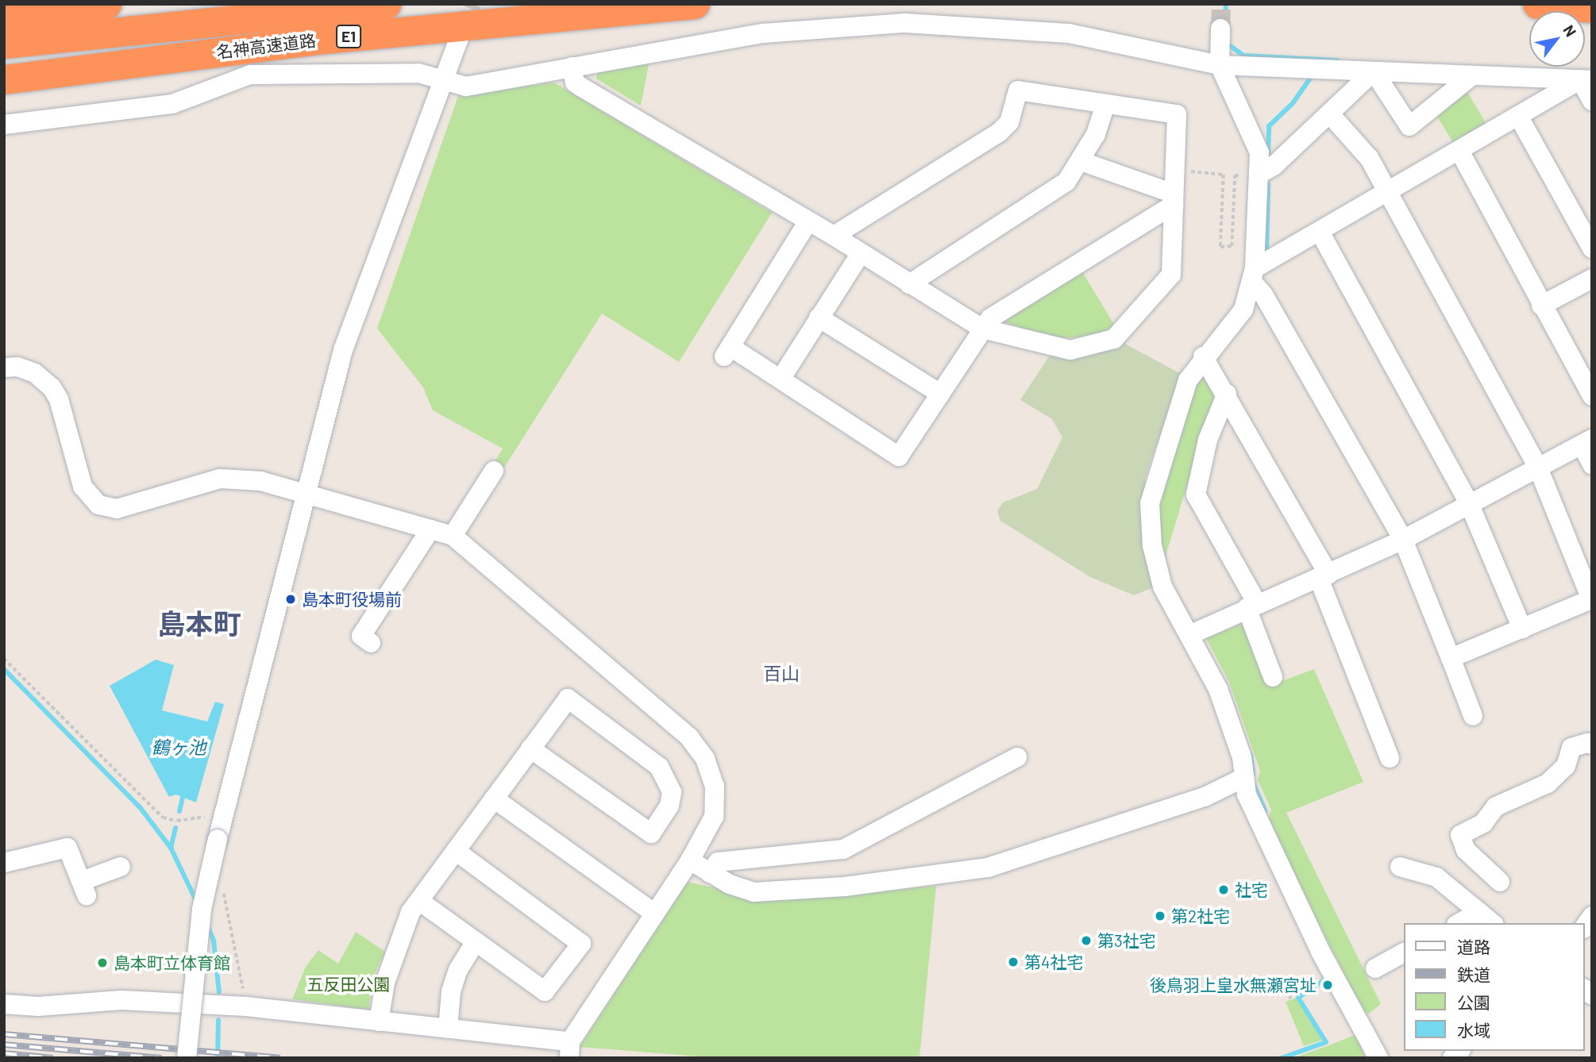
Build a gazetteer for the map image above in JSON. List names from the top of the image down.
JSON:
{
  "streets": {
    "highway": ["E1", "名神高速道路"]
  },
  "districts": ["島本町", "百山"],
  "water": ["鶴ヶ池"],
  "parks": ["五反田公園"],
  "places": [
    "島本町役場前",
    "社宅",
    "第2社宅",
    "第3社宅",
    "第4社宅",
    "島本町立体育館",
    "後鳥羽上皇水無瀬宮址"
  ],
  "legend": [
    "道路",
    "鉄道",
    "公園",
    "水域"
  ],
  "north": "top right"
}
